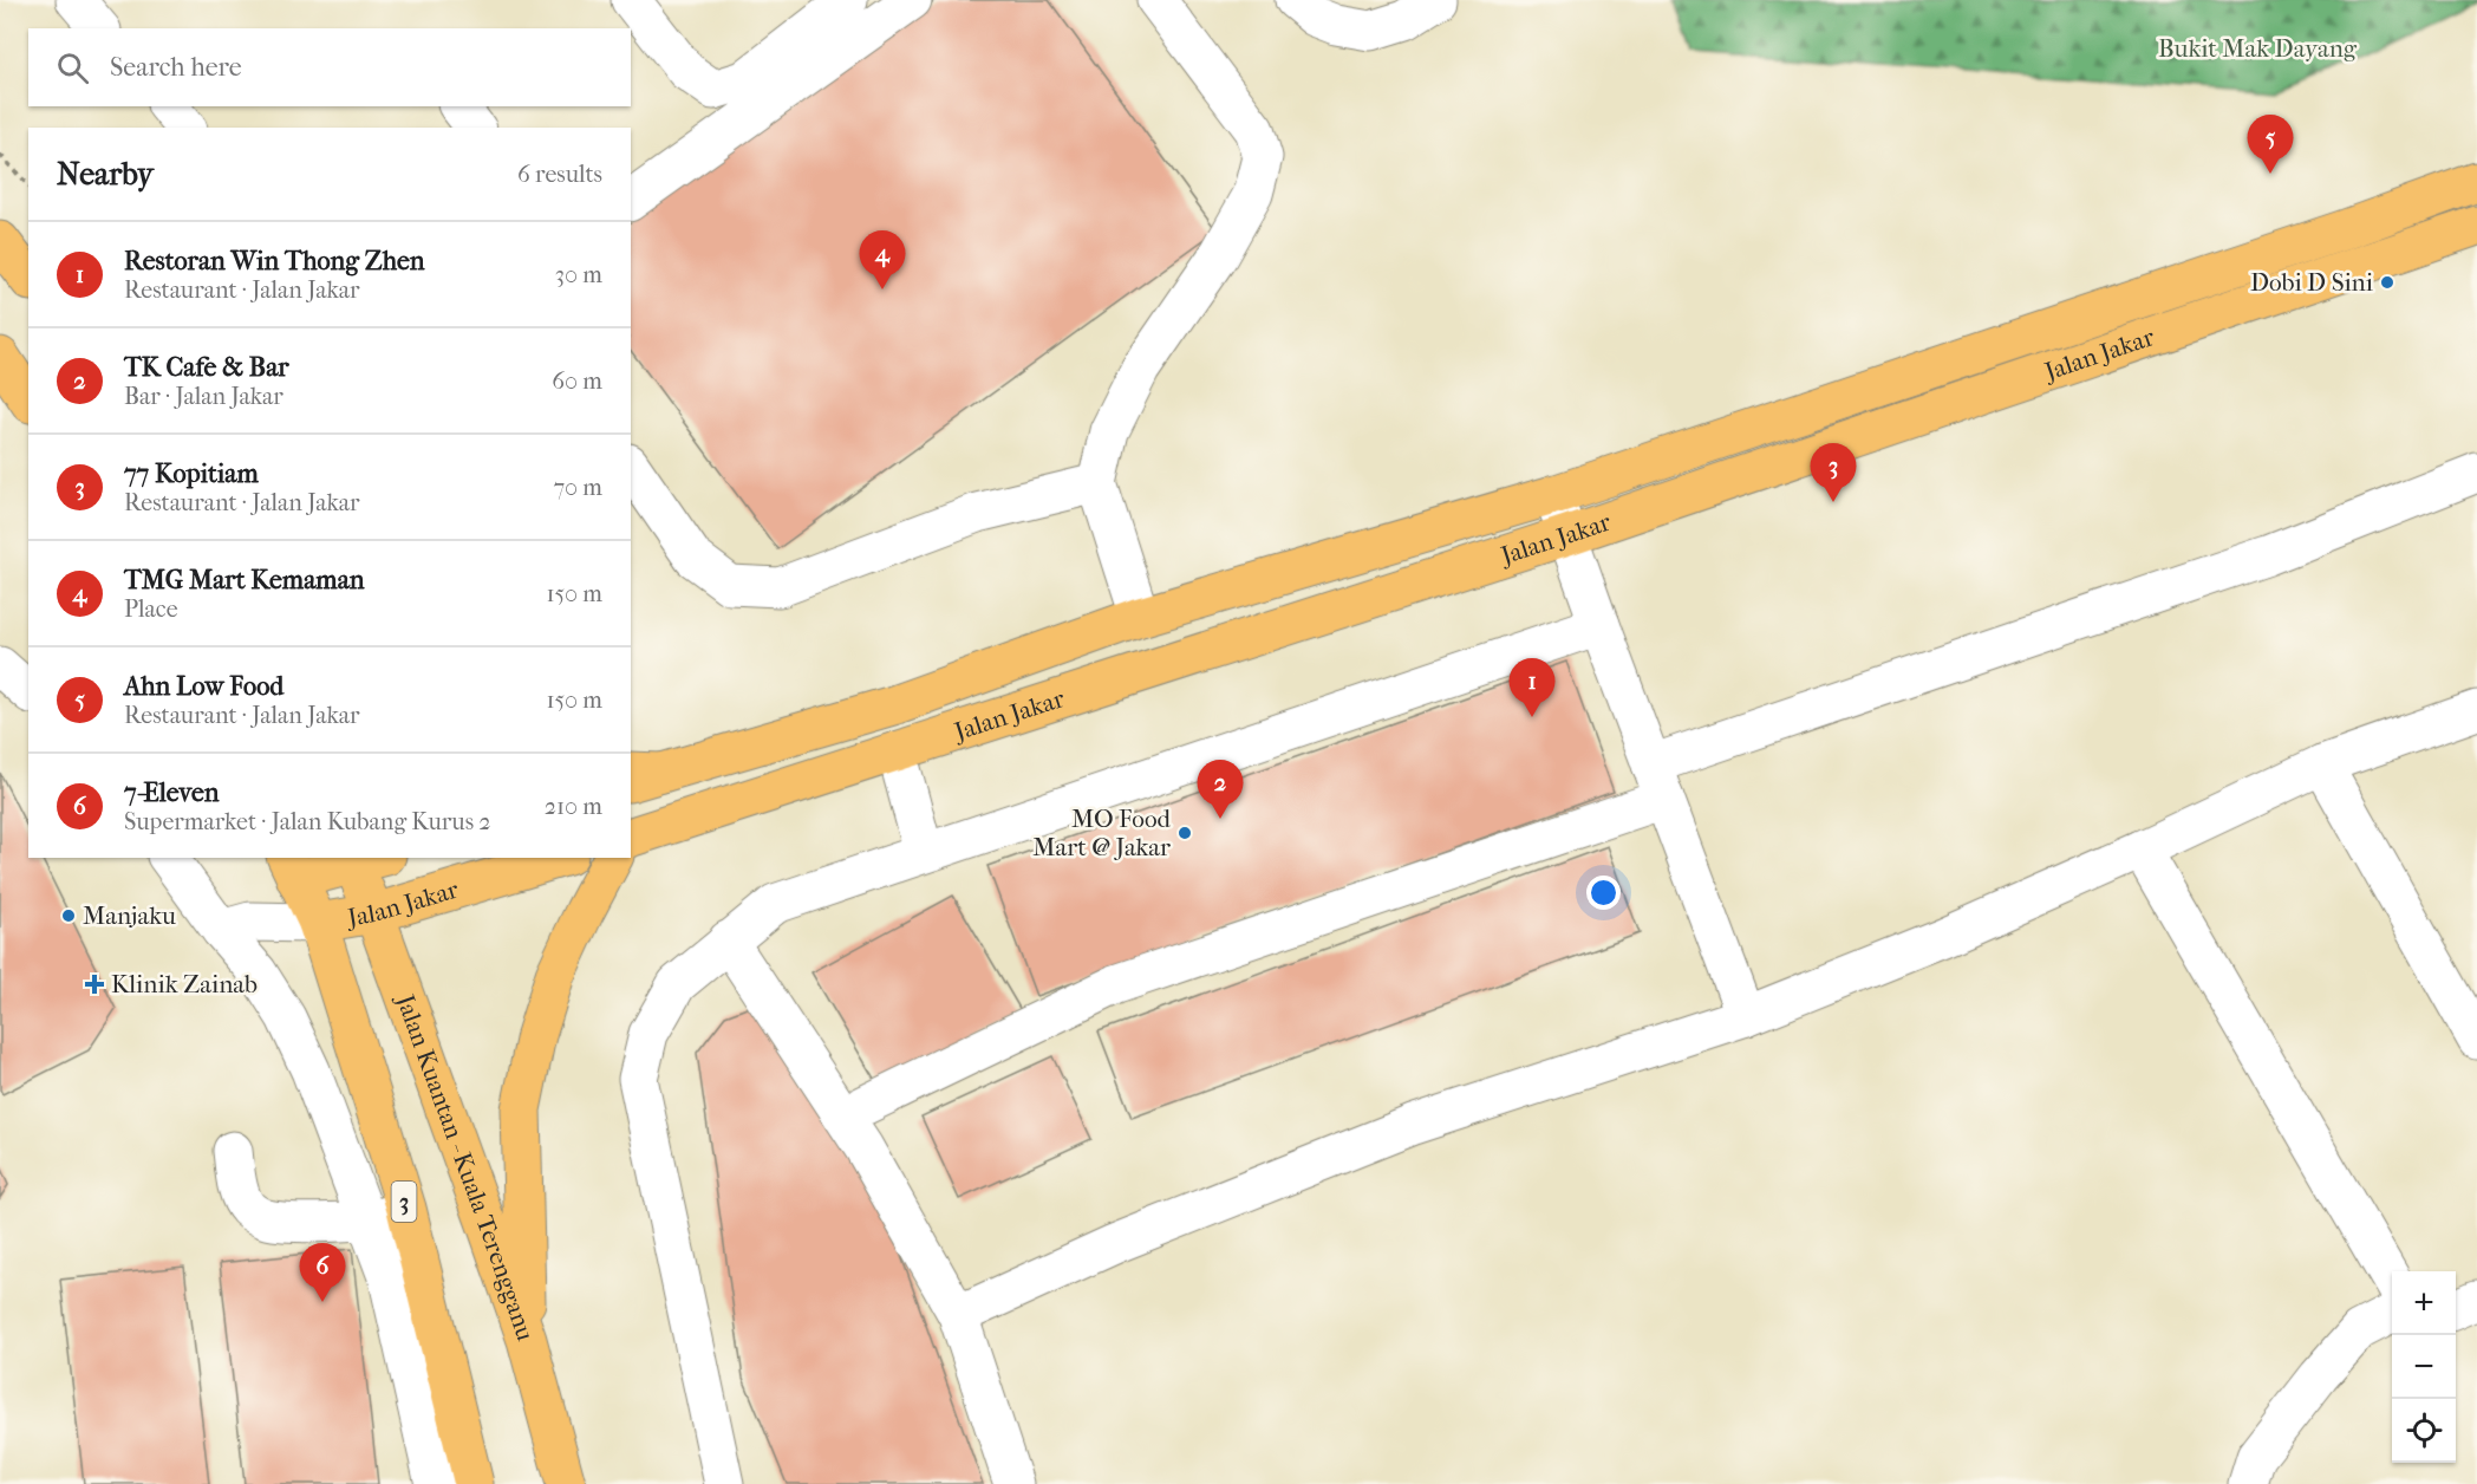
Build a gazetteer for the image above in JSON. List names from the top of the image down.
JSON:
{
  "streets": {
    "main road": ["Jalan Jakar", "Jalan Kuantan - Kuala Terengganu", "3"]
  },
  "crossings": [
    ["Jalan Jakar", "Jalan Kuantan - Kuala Terengganu"],
    ["Jalan Jakar", "3"]
  ],
  "parks": ["Bukit Mak Dayang"],
  "places": {
    "other": ["Dobi D Sini", "MO Food Mart @ Jakar", "Manjaku"],
    "health": ["Klinik Zainab"]
  },
  "page": {
    "search": "Search here",
    "pins": [
      "5",
      "4",
      "3",
      "1",
      "2",
      "6"
    ],
    "heading": ["Nearby", "6 results"],
    "list": [
      {
        "mark": "1",
        "name": "Restoran Win Thong Zhen",
        "note": "Restaurant · Jalan Jakar",
        "value": "30 m"
      },
      {
        "mark": "2",
        "name": "TK Cafe & Bar",
        "note": "Bar · Jalan Jakar",
        "value": "60 m"
      },
      {
        "mark": "3",
        "name": "77 Kopitiam",
        "note": "Restaurant · Jalan Jakar",
        "value": "70 m"
      },
      {
        "mark": "4",
        "name": "TMG Mart Kemaman",
        "note": "Place",
        "value": "150 m"
      },
      {
        "mark": "5",
        "name": "Ahn Low Food",
        "note": "Restaurant · Jalan Jakar",
        "value": "150 m"
      },
      {
        "mark": "6",
        "name": "7-Eleven",
        "note": "Supermarket · Jalan Kubang Kurus 2",
        "value": "210 m"
      }
    ],
    "map_buttons": ["+", "−"]
  }
}
